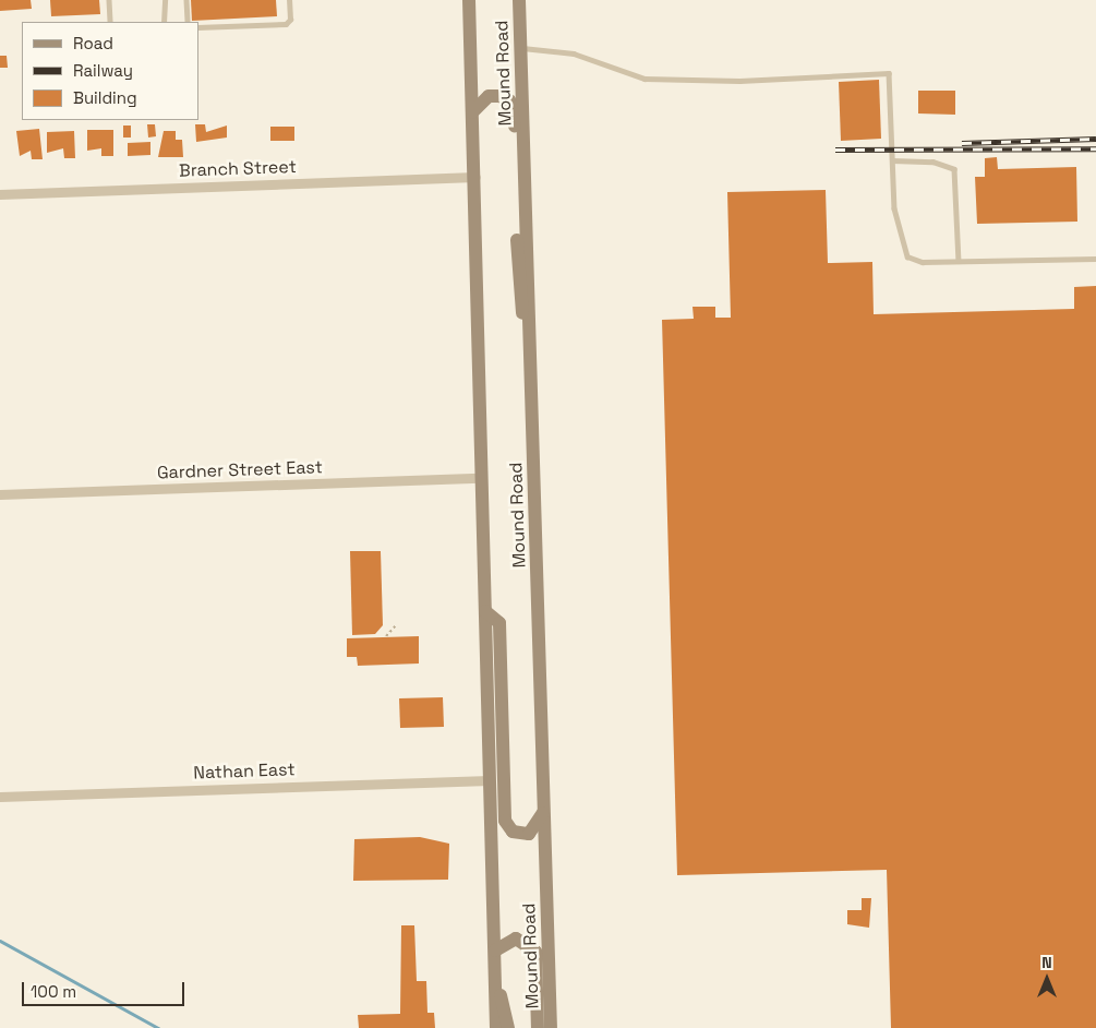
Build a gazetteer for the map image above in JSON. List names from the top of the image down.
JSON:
{
  "streets": {
    "main road": ["Mound Road"],
    "street": ["Branch Street", "Gardner Street East", "Nathan East"]
  },
  "crossings": [
    ["Mound Road", "Branch Street"],
    ["Mound Road", "Gardner Street East"],
    ["Mound Road", "Nathan East"]
  ],
  "legend": ["Road", "Railway", "Building"],
  "scale_bar": "100 m",
  "north": "top"
}
